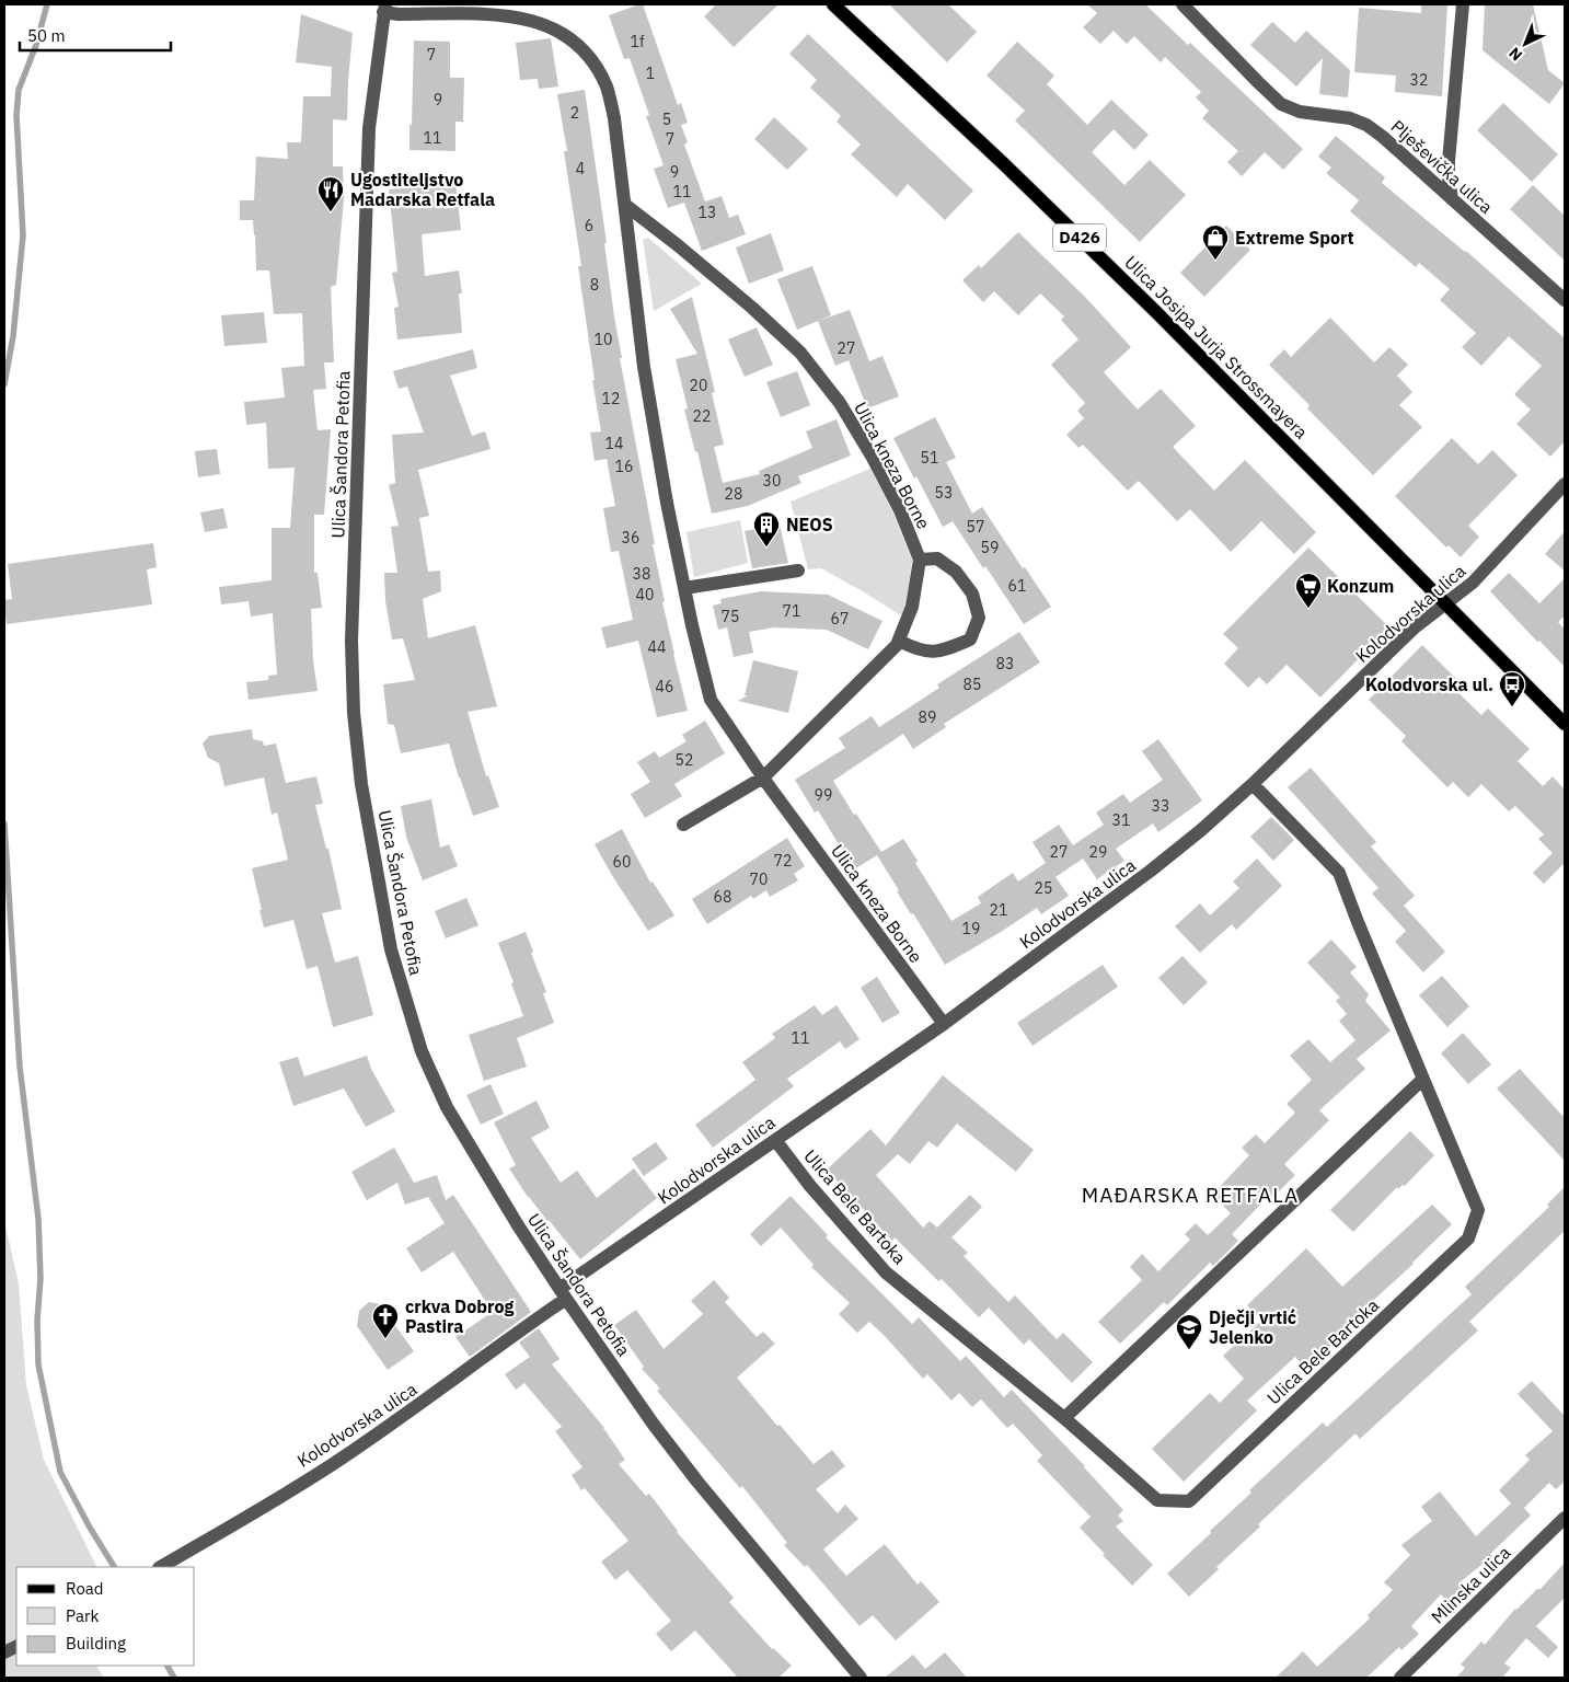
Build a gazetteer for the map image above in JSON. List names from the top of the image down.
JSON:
{
  "streets": {
    "main road": ["D426", "Ulica Josipa Jurja Strossmayera"],
    "street": [
      "Plješevička ulica",
      "Ulica Šandora Petofia",
      "Ulica kneza Borne",
      "Kolodvorska ulica",
      "Ulica Bele Bartoka",
      "Mlinska ulica"
    ]
  },
  "crossings": [
    ["Ulica Josipa Jurja Strossmayera", "Kolodvorska ulica"],
    ["Ulica Šandora Petofia", "Ulica kneza Borne"],
    ["Ulica Šandora Petofia", "Kolodvorska ulica"],
    ["Ulica kneza Borne", "Kolodvorska ulica"],
    ["Kolodvorska ulica", "Ulica Bele Bartoka"]
  ],
  "districts": ["MAĐARSKA RETFALA"],
  "places": {
    "restaurant": ["Ugostiteljstvo Madarska Retfala"],
    "shop": ["Extreme Sport"],
    "building": ["NEOS"],
    "supermarket": ["Konzum"],
    "bus stop": ["Kolodvorska ul."],
    "church": ["crkva Dobrog Pastira"],
    "school or university": ["Dječji vrtić Jelenko"]
  },
  "house_numbers": [
    "1f",
    "7",
    "1",
    "32",
    "9",
    "2",
    "5",
    "11",
    "7",
    "4",
    "9",
    "11",
    "13",
    "6",
    "8",
    "10",
    "27",
    "20",
    "12",
    "22",
    "14",
    "51",
    "16",
    "30",
    "53",
    "28",
    "57",
    "36",
    "59",
    "38",
    "61",
    "40",
    "71",
    "75",
    "67",
    "44",
    "83",
    "85",
    "46",
    "89",
    "52",
    "99",
    "33",
    "31",
    "27",
    "29",
    "72",
    "60",
    "70",
    "25",
    "68",
    "21",
    "19",
    "11"
  ],
  "legend": ["Road", "Park", "Building"],
  "scale_bar": "50 m",
  "north": "bottom left"
}
